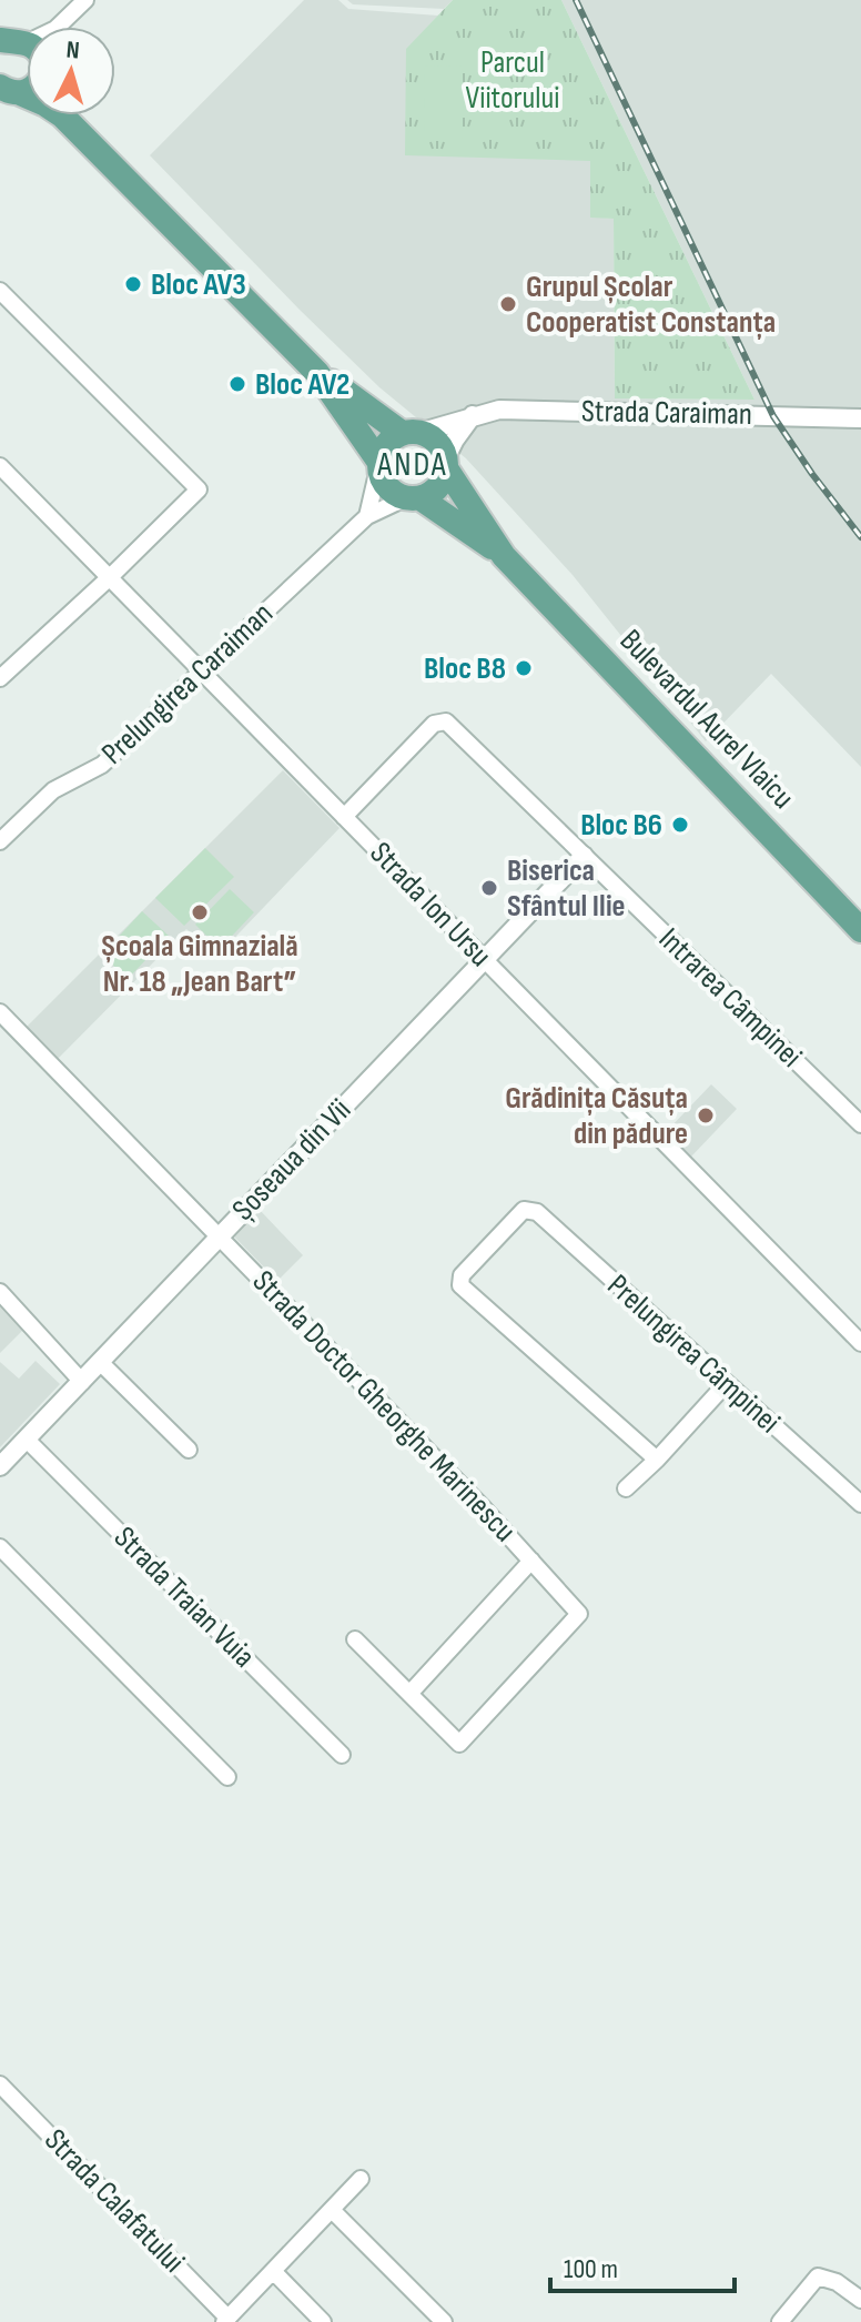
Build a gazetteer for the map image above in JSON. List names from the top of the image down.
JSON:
{
  "streets": {
    "main road": ["Bulevardul Aurel Vlaicu"],
    "street": [
      "Strada Caraiman",
      "Prelungirea Caraiman",
      "Strada Ion Ursu",
      "Intrarea Câmpinei",
      "Șoseaua din Vii",
      "Prelungirea Câmpinei",
      "Strada Doctor Gheorghe Marinescu",
      "Strada Traian Vuia",
      "Strada Calafatului"
    ]
  },
  "crossings": [
    ["Strada Caraiman", "Prelungirea Caraiman"],
    ["Strada Caraiman", "Bulevardul Aurel Vlaicu"],
    ["Prelungirea Caraiman", "Bulevardul Aurel Vlaicu"],
    ["Prelungirea Caraiman", "Strada Ion Ursu"],
    ["Strada Ion Ursu", "Intrarea Câmpinei"],
    ["Strada Ion Ursu", "Șoseaua din Vii"],
    ["Intrarea Câmpinei", "Șoseaua din Vii"],
    ["Șoseaua din Vii", "Strada Doctor Gheorghe Marinescu"],
    ["Șoseaua din Vii", "Strada Traian Vuia"]
  ],
  "districts": ["ANDA"],
  "parks": ["Parcul Viitorului"],
  "places": [
    "Bloc AV3",
    "Grupul Școlar Cooperatist Constanța",
    "Bloc AV2",
    "Bloc B8",
    "Bloc B6",
    "Biserica Sfântul Ilie",
    "Școala Gimnazială Nr. 18 „Jean Bart”",
    "Grădinița Căsuța din pădure"
  ],
  "scale_bar": "100 m",
  "north": "top"
}
